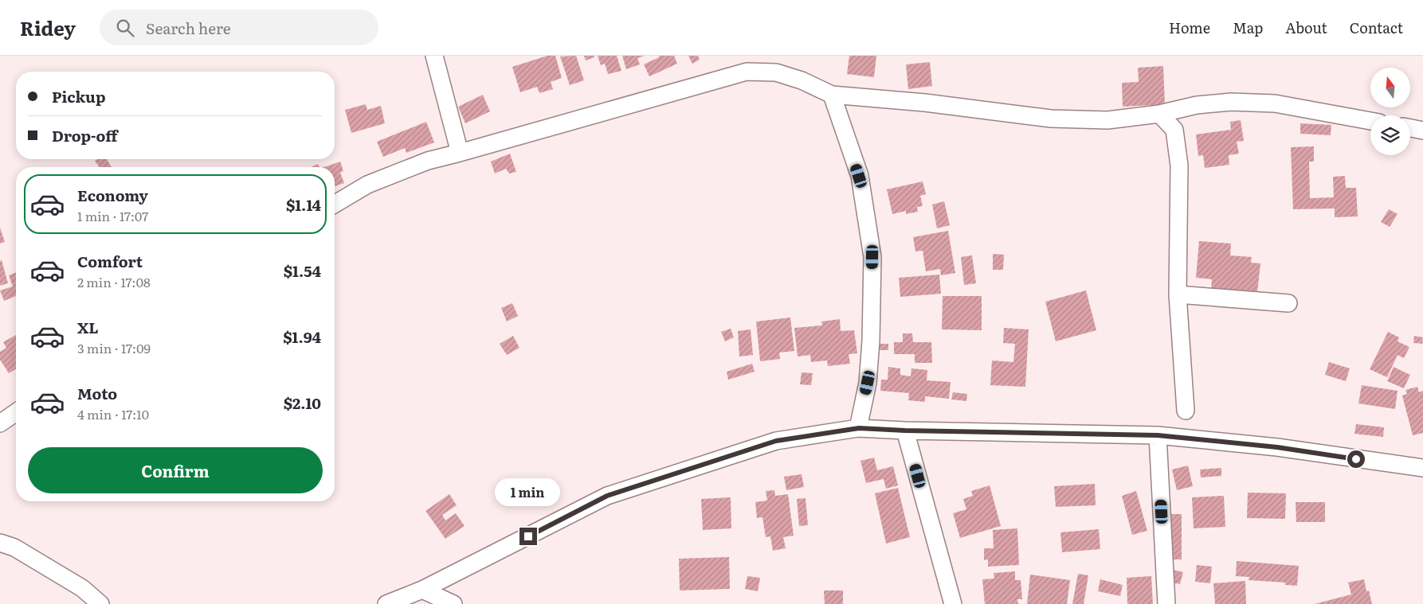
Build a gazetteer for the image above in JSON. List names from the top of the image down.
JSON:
{
  "north": "top",
  "page": {
    "header": "Ridey",
    "search": "Search here",
    "nav": [
      "Home",
      "Map",
      "About",
      "Contact"
    ],
    "banner": ["Pickup", "Drop-off"],
    "list": [
      {
        "name": "Economy",
        "note": "1 min · 17:07",
        "value": "$1.14"
      },
      {
        "name": "Comfort",
        "note": "2 min · 17:08",
        "value": "$1.54"
      },
      {
        "name": "XL",
        "note": "3 min · 17:09",
        "value": "$1.94"
      },
      {
        "name": "Moto",
        "note": "4 min · 17:10",
        "value": "$2.10"
      }
    ],
    "buttons": "Confirm",
    "bubble": "1 min"
  }
}
